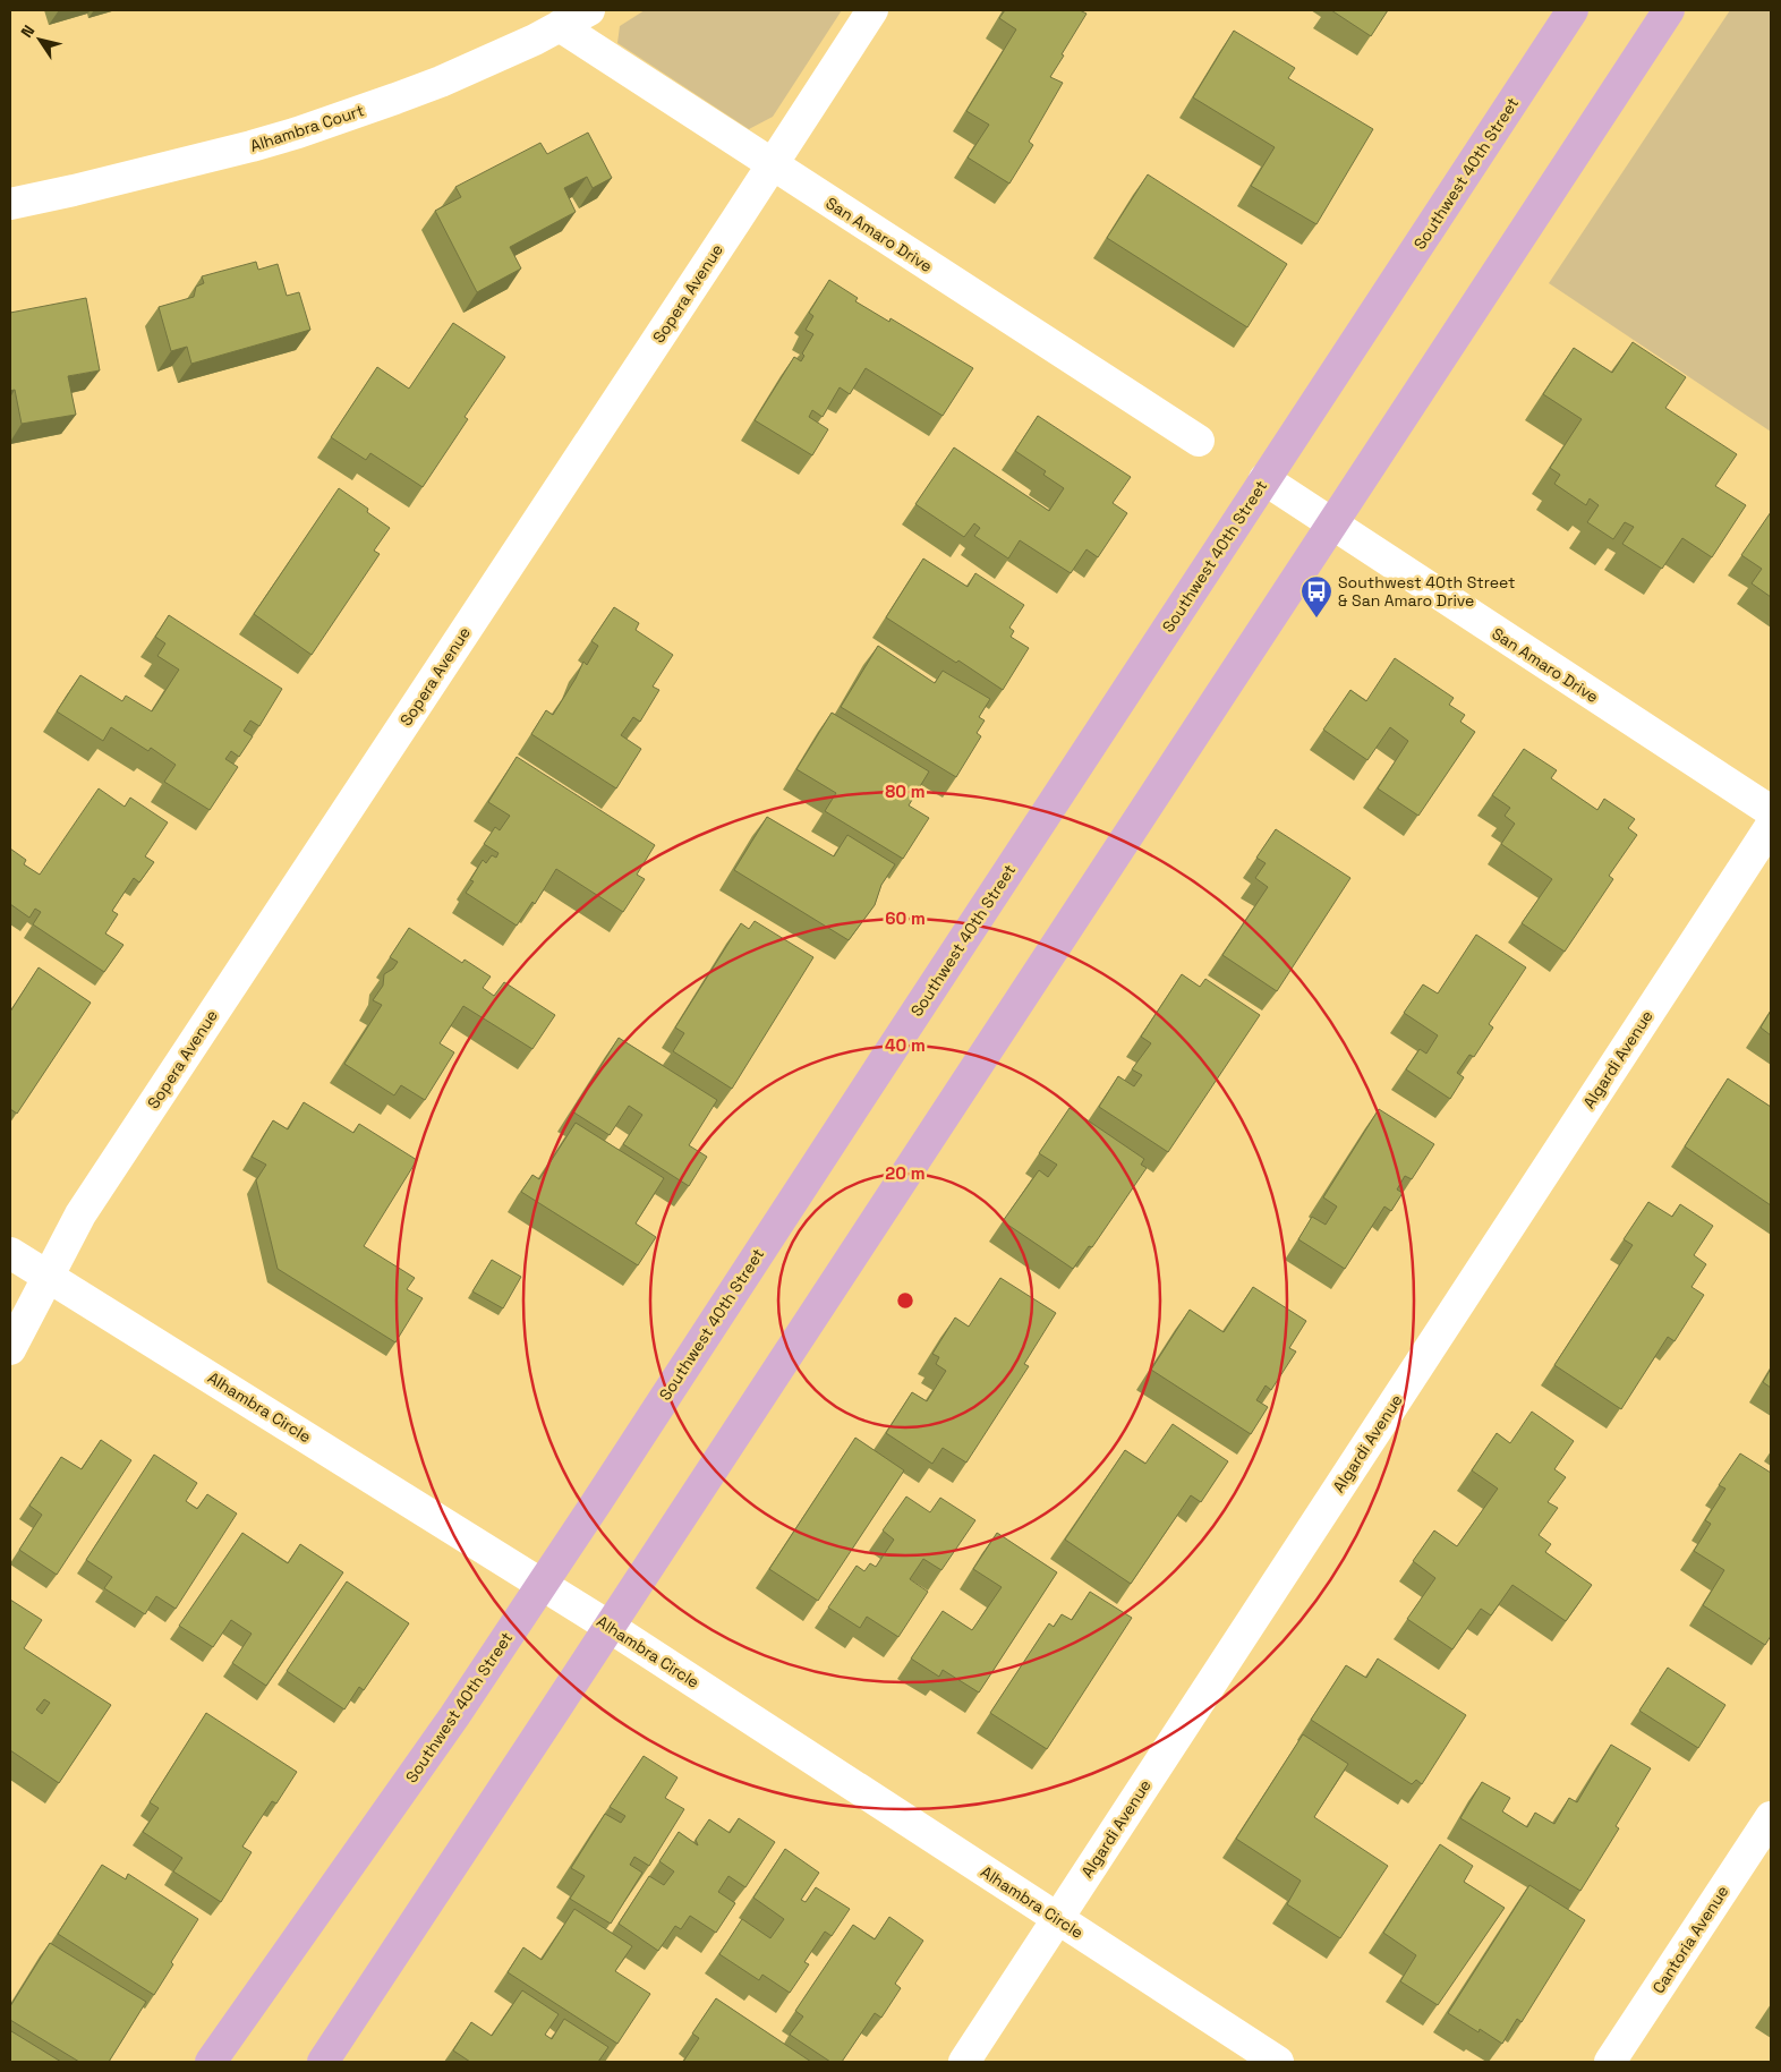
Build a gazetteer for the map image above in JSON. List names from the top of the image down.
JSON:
{
  "streets": {
    "main road": ["Southwest 40th Street"],
    "street": [
      "Alhambra Court",
      "San Amaro Drive",
      "Sopera Avenue",
      "Algardi Avenue",
      "Alhambra Circle",
      "Cantoria Avenue"
    ]
  },
  "crossings": [
    ["Alhambra Court", "San Amaro Drive"],
    ["Southwest 40th Street", "San Amaro Drive"],
    ["Southwest 40th Street", "Alhambra Circle"],
    ["San Amaro Drive", "Sopera Avenue"],
    ["Sopera Avenue", "Alhambra Circle"],
    ["Algardi Avenue", "Alhambra Circle"]
  ],
  "places": {
    "bus stop": ["Southwest 40th Street & San Amaro Drive"]
  },
  "north": "top left",
  "rings": [
    "80 m",
    "60 m",
    "40 m",
    "20 m"
  ]
}
